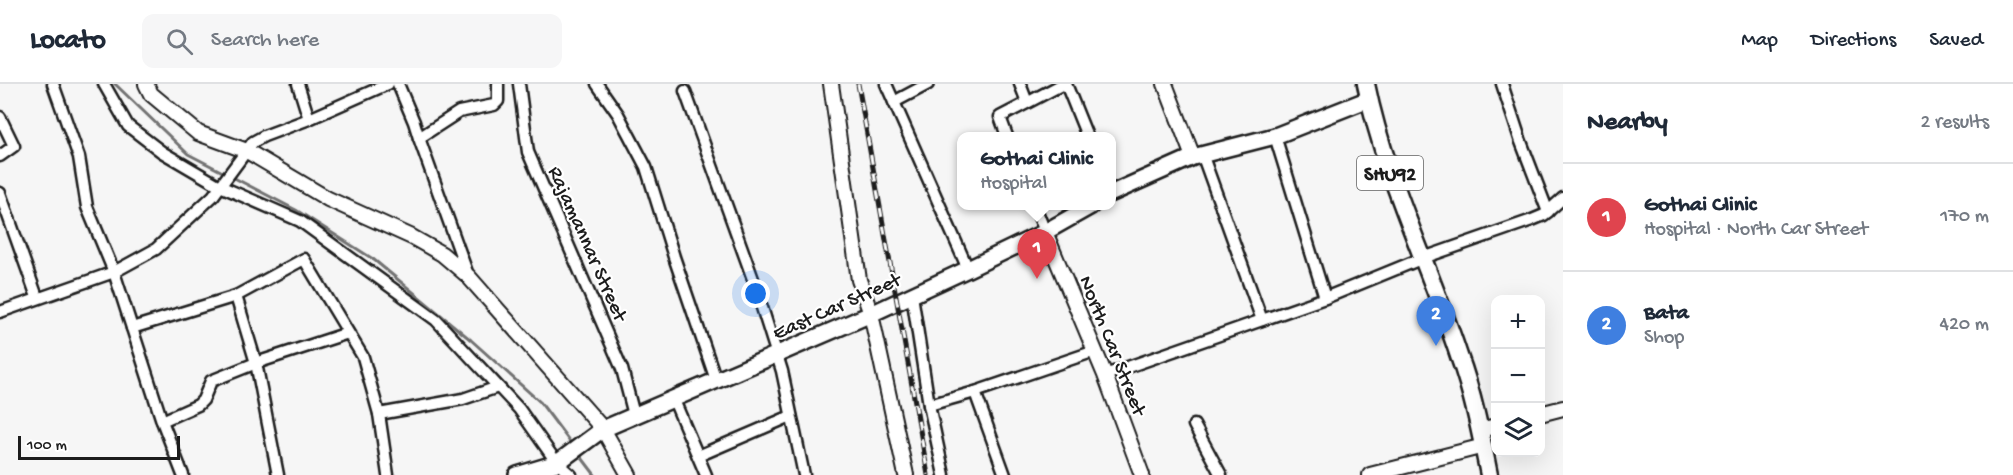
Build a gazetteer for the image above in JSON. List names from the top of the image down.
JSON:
{
  "streets": {
    "main road": ["SHU92", "East Car Street"],
    "street": ["Rajamannar Street", "North Car Street"]
  },
  "crossings": [
    ["Rajamannar Street", "East Car Street"],
    ["East Car Street", "North Car Street"]
  ],
  "scale_bar": "100 m",
  "page": {
    "header": "Locato",
    "search": "Search here",
    "nav": ["Map", "Directions", "Saved"],
    "heading": ["Nearby", "2 results"],
    "popup": ["Gothai Clinic", "Hospital"],
    "list": [
      {
        "mark": "1",
        "name": "Gothai Clinic",
        "note": "Hospital · North Car Street",
        "value": "170 m"
      },
      {
        "mark": "2",
        "name": "Bata",
        "note": "Shop",
        "value": "420 m"
      }
    ],
    "pins": ["1", "2"],
    "map_buttons": ["+", "−"],
    "scale": "100 m"
  }
}
